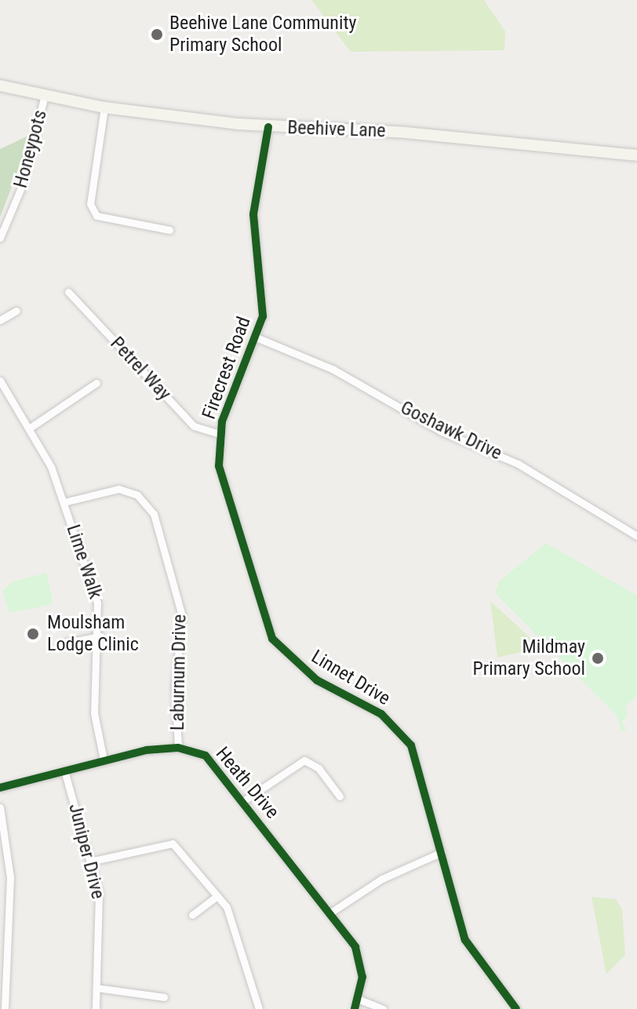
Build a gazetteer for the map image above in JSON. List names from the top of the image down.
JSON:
{
  "streets": {
    "main road": ["Beehive Lane"],
    "street": [
      "Honeypots",
      "Firecrest Road",
      "Petrel Way",
      "Goshawk Drive",
      "Lime Walk",
      "Laburnum Drive",
      "Linnet Drive",
      "Heath Drive",
      "Juniper Drive"
    ]
  },
  "crossings": [
    ["Beehive Lane", "Honeypots"],
    ["Beehive Lane", "Firecrest Road"],
    ["Firecrest Road", "Petrel Way"],
    ["Firecrest Road", "Goshawk Drive"],
    ["Firecrest Road", "Linnet Drive"],
    ["Petrel Way", "Linnet Drive"],
    ["Lime Walk", "Laburnum Drive"],
    ["Lime Walk", "Heath Drive"],
    ["Laburnum Drive", "Heath Drive"],
    ["Heath Drive", "Juniper Drive"]
  ],
  "places": ["Beehive Lane Community Primary School", "Moulsham Lodge Clinic", "Mildmay Primary School"]
}
